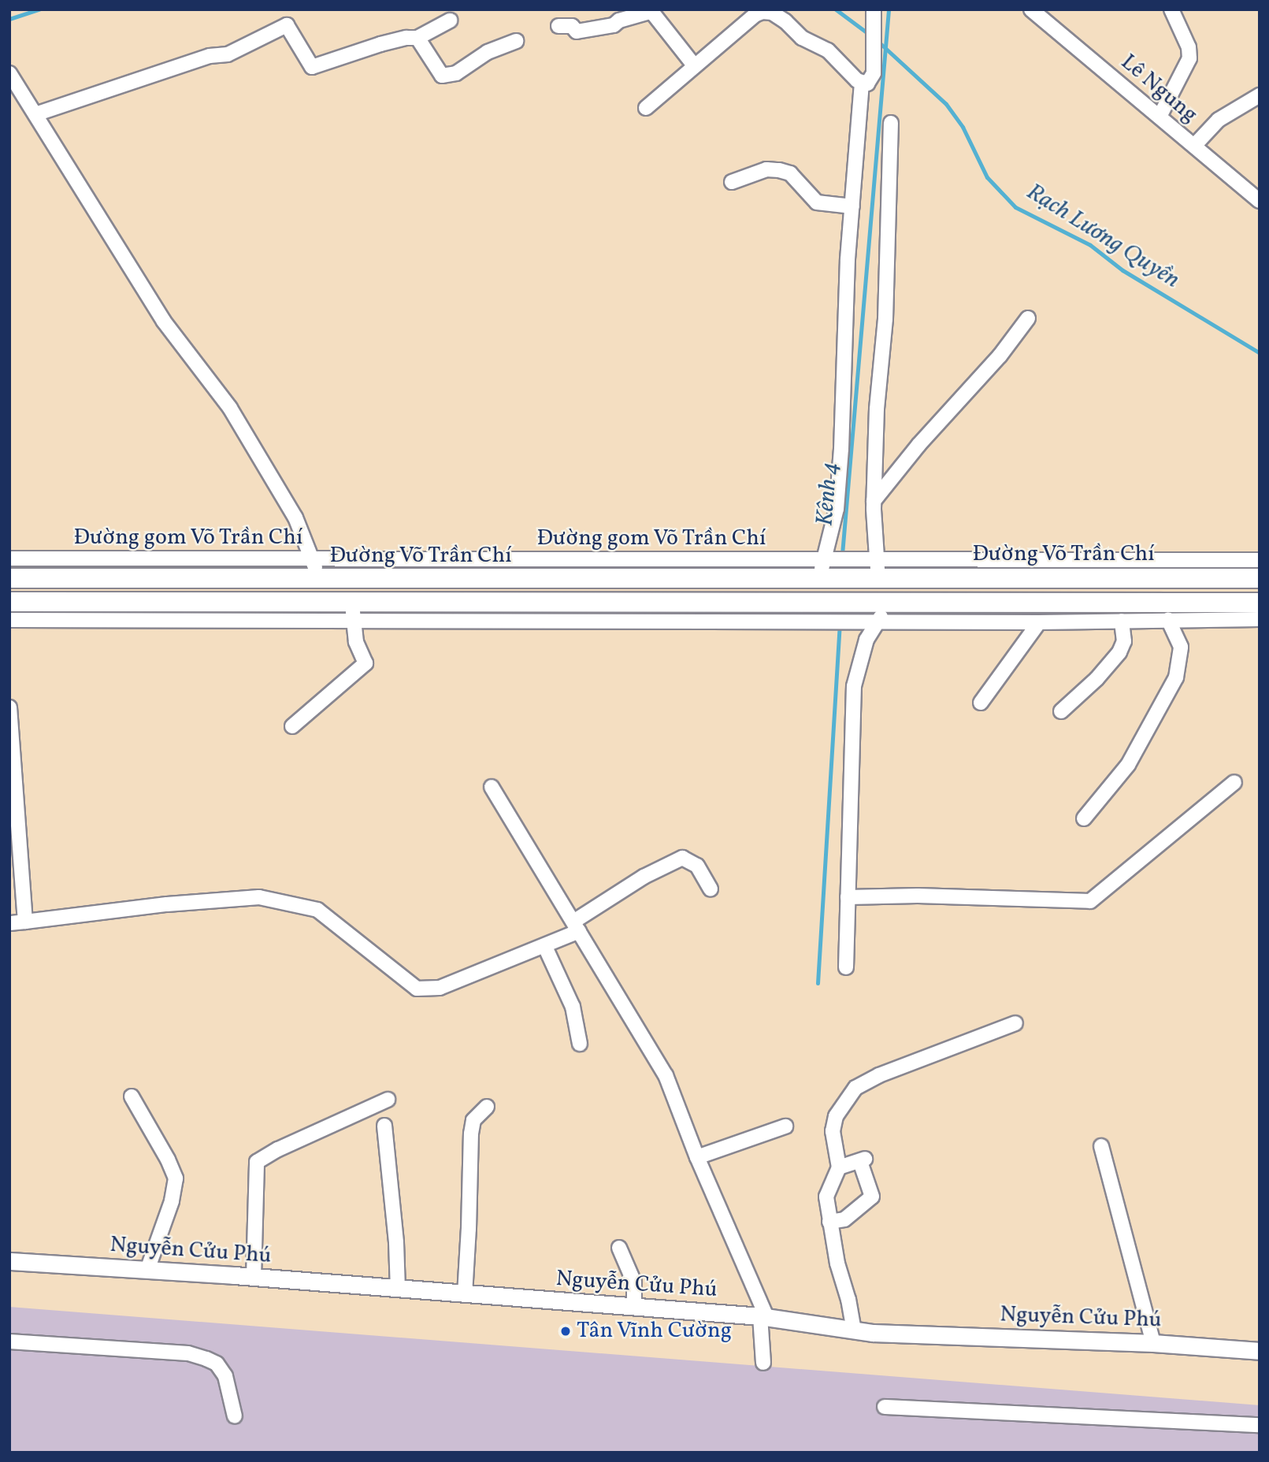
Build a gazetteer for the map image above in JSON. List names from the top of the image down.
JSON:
{
  "streets": {
    "highway": ["Đường Võ Trần Chí"],
    "main road": ["Nguyễn Cửu Phú"],
    "street": ["Lê Ngung", "Đường gom Võ Trần Chí"]
  },
  "crossings": [
    ["Đường gom Võ Trần Chí", "Đường Võ Trần Chí"]
  ],
  "water": ["Rạch Lương Quyền", "Kênh 4"],
  "places": ["Tân Vĩnh Cường"]
}
